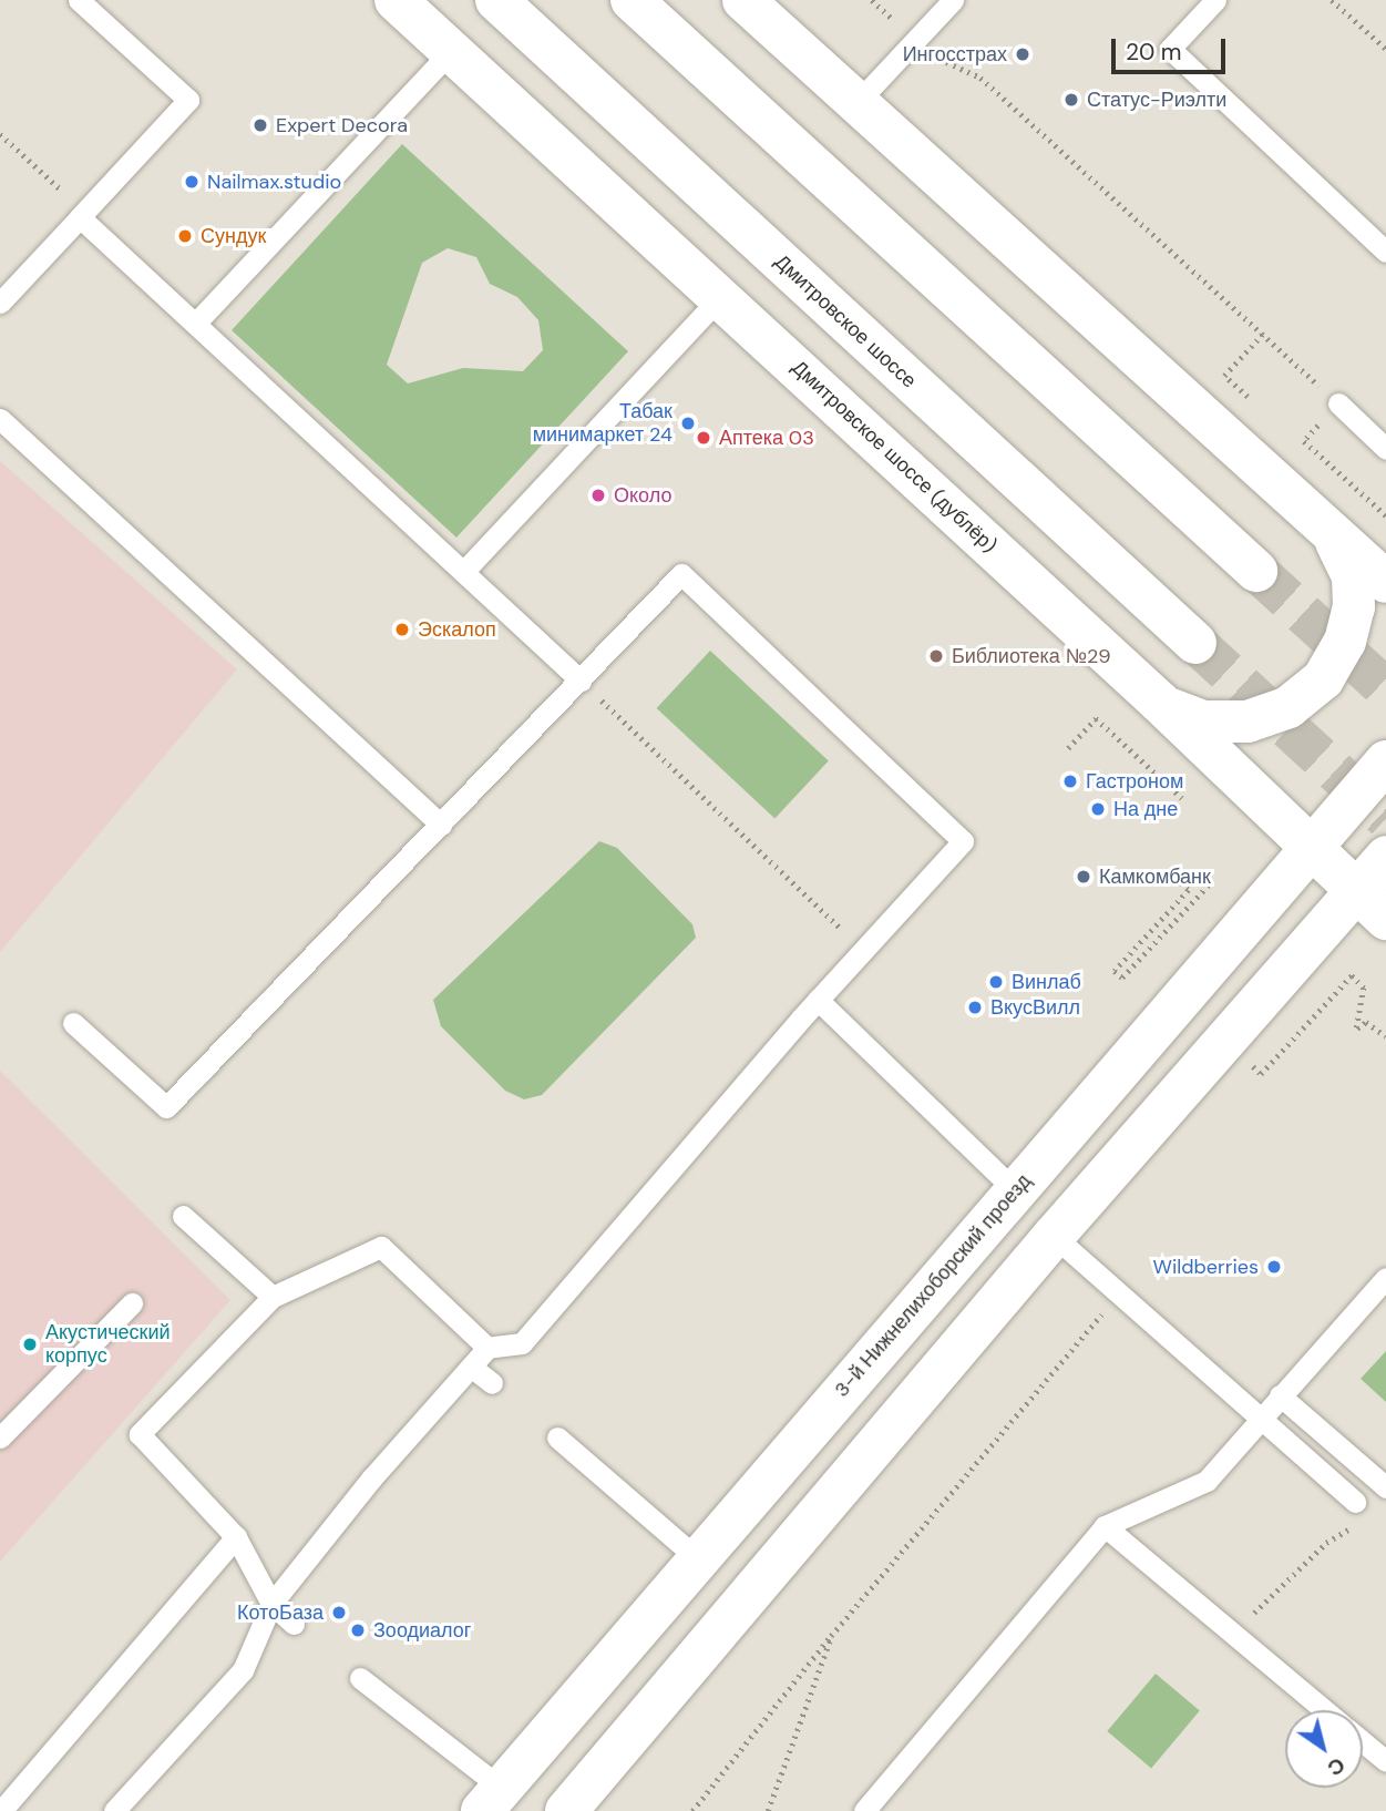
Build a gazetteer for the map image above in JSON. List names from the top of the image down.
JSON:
{
  "streets": {
    "main road": ["Дмитровское шоссе", "Дмитровское шоссе (дублёр)", "3-й Нижнелихоборский проезд"]
  },
  "crossings": [
    ["Дмитровское шоссе (дублёр)", "3-й Нижнелихоборский проезд"]
  ],
  "places": [
    "Ингосстрах",
    "Статус-Риэлти",
    "Expert Decora",
    "Nailmax.studio",
    "Сундук",
    "Табак минимаркет 24",
    "Аптека 03",
    "Около",
    "Эскалоп",
    "Библиотека №29",
    "Гастроном",
    "На дне",
    "Камкомбанк",
    "Винлаб",
    "ВкусВилл",
    "Wildberries",
    "Акустический корпус",
    "КотоБаза",
    "Зоодиалог"
  ],
  "scale_bar": "20 m",
  "north": "bottom right"
}
